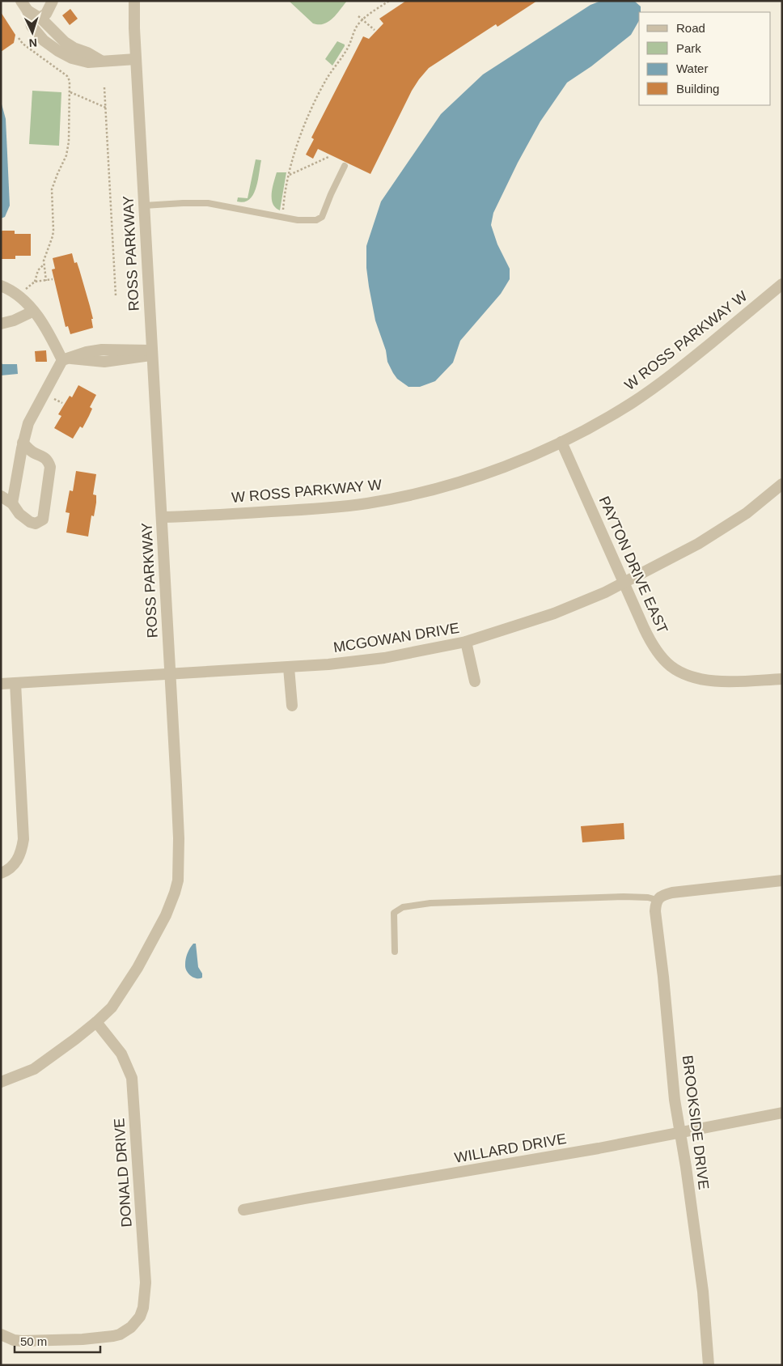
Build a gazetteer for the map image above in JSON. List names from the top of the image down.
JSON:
{
  "streets": {
    "street": [
      "ROSS PARKWAY",
      "W ROSS PARKWAY W",
      "PAYTON DRIVE EAST",
      "MCGOWAN DRIVE",
      "BROOKSIDE DRIVE",
      "WILLARD DRIVE",
      "DONALD DRIVE"
    ]
  },
  "crossings": [
    ["ROSS PARKWAY", "W ROSS PARKWAY W"],
    ["ROSS PARKWAY", "MCGOWAN DRIVE"],
    ["ROSS PARKWAY", "DONALD DRIVE"],
    ["W ROSS PARKWAY W", "PAYTON DRIVE EAST"],
    ["PAYTON DRIVE EAST", "MCGOWAN DRIVE"],
    ["BROOKSIDE DRIVE", "WILLARD DRIVE"]
  ],
  "legend": [
    "Road",
    "Park",
    "Water",
    "Building"
  ],
  "scale_bar": "50 m",
  "north": "bottom"
}
